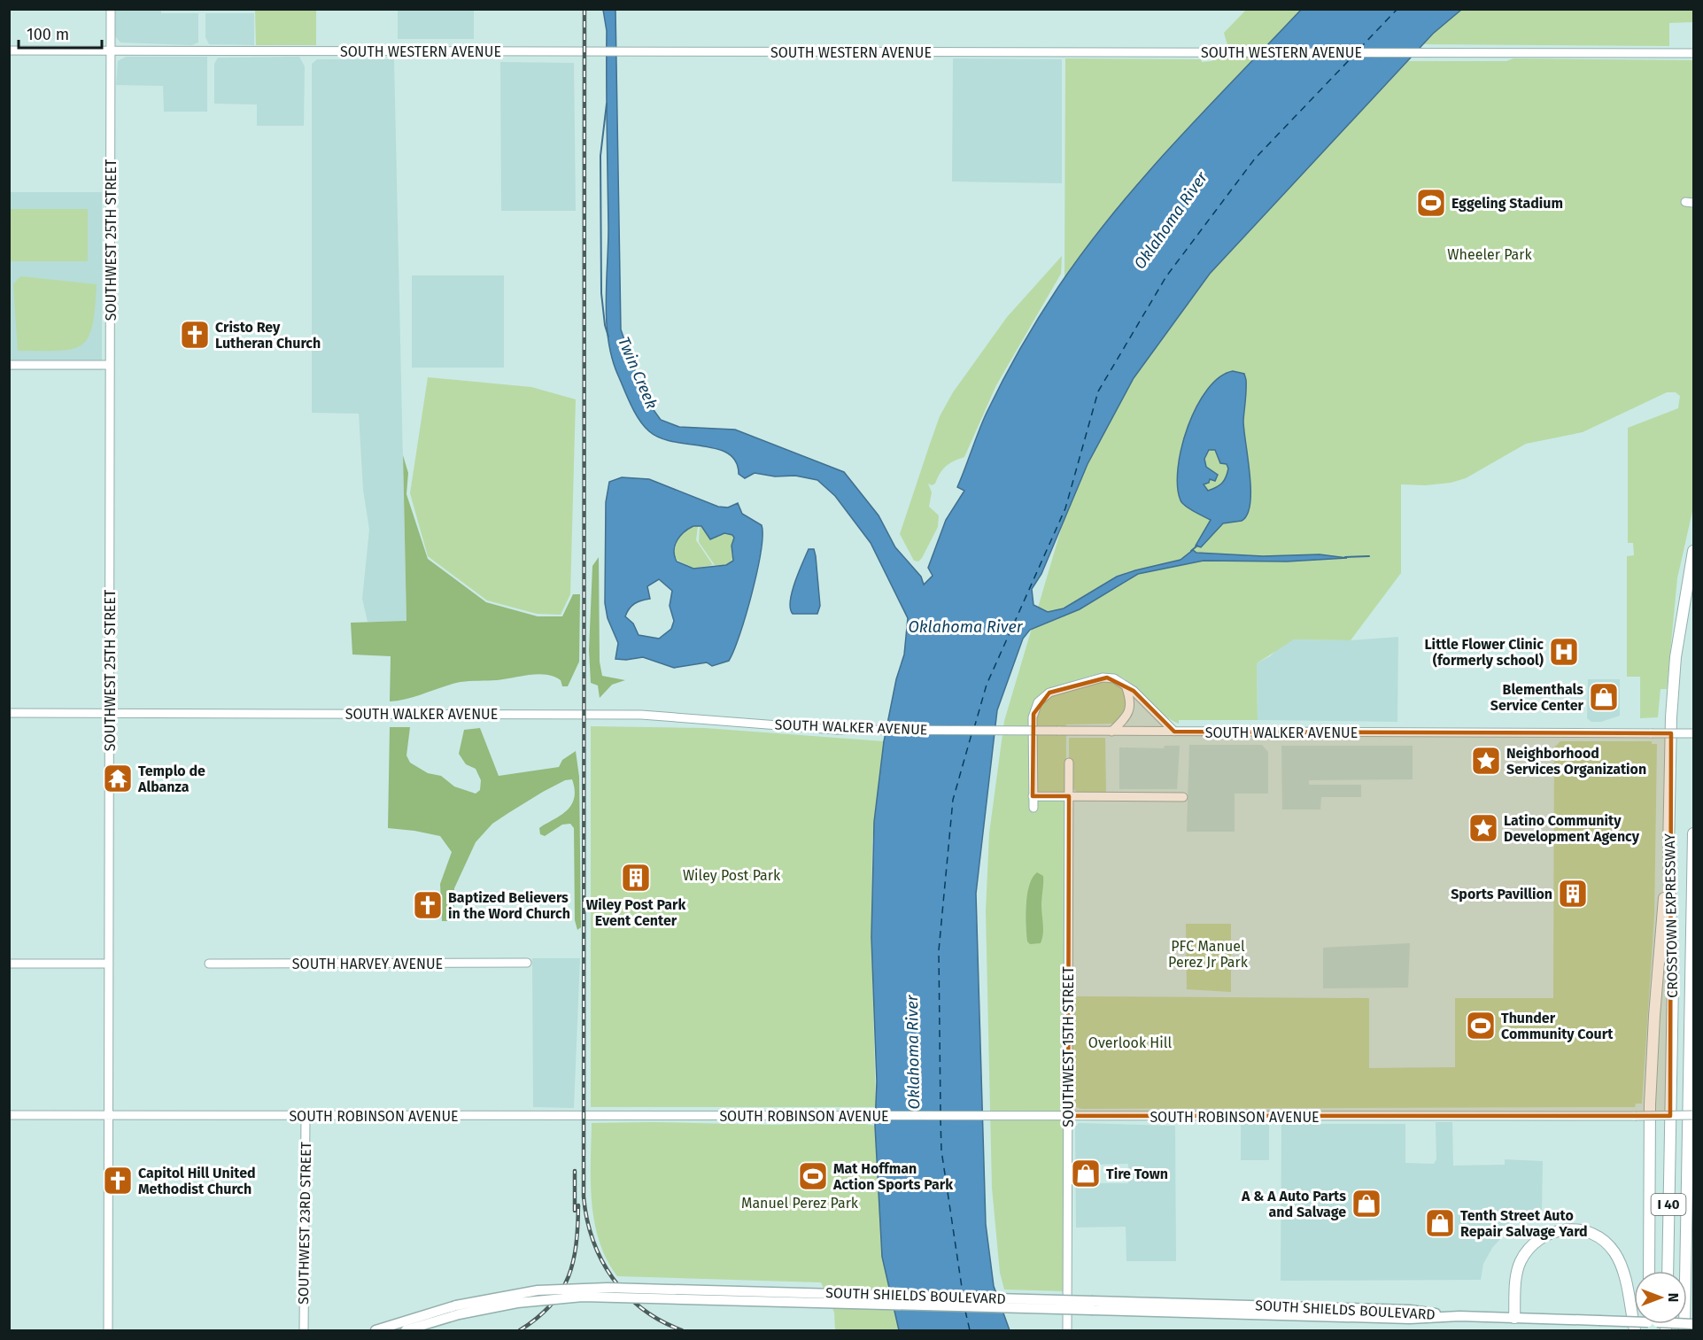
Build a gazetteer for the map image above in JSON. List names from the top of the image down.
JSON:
{
  "streets": {
    "highway": ["CROSSTOWN EXPRESSWAY", "I 40"],
    "main road": [
      "SOUTH WESTERN AVENUE",
      "SOUTHWEST 25TH STREET",
      "SOUTH WALKER AVENUE",
      "SOUTH HARVEY AVENUE",
      "SOUTHWEST 15TH STREET",
      "SOUTH ROBINSON AVENUE",
      "SOUTHWEST 23RD STREET",
      "SOUTH SHIELDS BOULEVARD"
    ]
  },
  "crossings": [
    ["SOUTH WESTERN AVENUE", "SOUTHWEST 25TH STREET"],
    ["SOUTHWEST 25TH STREET", "SOUTH WALKER AVENUE"],
    ["SOUTHWEST 25TH STREET", "SOUTH ROBINSON AVENUE"],
    ["SOUTHWEST 15TH STREET", "SOUTH ROBINSON AVENUE"],
    ["SOUTH ROBINSON AVENUE", "SOUTHWEST 23RD STREET"]
  ],
  "water": ["Oklahoma River", "Twin Creek"],
  "parks": [
    "Wheeler Park",
    "Wiley Post Park",
    "PFC Manuel Perez Jr Park",
    "Overlook Hill",
    "Manuel Perez Park"
  ],
  "places": {
    "sports": ["Eggeling Stadium", "Thunder Community Court", "Mat Hoffman Action Sports Park"],
    "church": ["Cristo Rey Lutheran Church", "Baptized Believers in the Word Church", "Capitol Hill United Methodist Church"],
    "hospital": ["Little Flower Clinic (formerly school)"],
    "shop": [
      "Blementhals Service Center",
      "Tire Town",
      "A & A Auto Parts and Salvage",
      "Tenth Street Auto Repair Salvage Yard"
    ],
    "place": ["Neighborhood Services Organization", "Latino Community Development Agency"],
    "temple": ["Templo de Albanza"],
    "building": ["Wiley Post Park Event Center", "Sports Pavillion"]
  },
  "scale_bar": "100 m",
  "north": "right"
}
